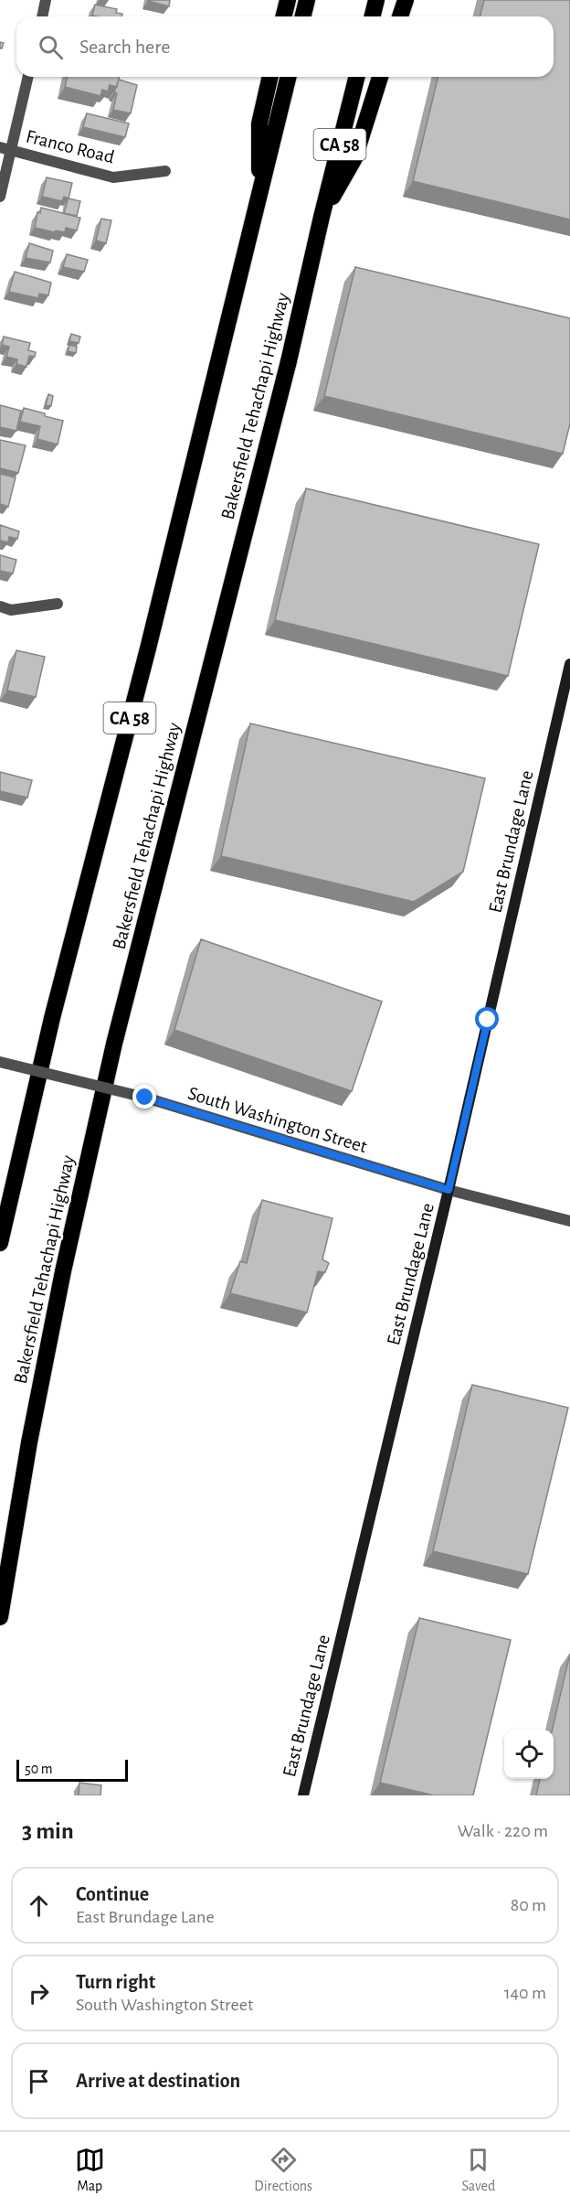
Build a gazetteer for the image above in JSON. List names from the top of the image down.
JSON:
{
  "streets": {
    "highway": ["CA 58", "Bakersfield Tehachapi Highway"],
    "main road": ["East Brundage Lane"],
    "street": ["Franco Road", "South Washington Street"]
  },
  "crossings": [
    ["East Brundage Lane", "South Washington Street"]
  ],
  "scale_bar": "50 m",
  "page": {
    "search": "Search here",
    "scale": "50 m",
    "heading": ["3 min", "Walk · 220 m"],
    "list": [
      ["Continue", "East Brundage Lane", "80 m"],
      ["Turn right", "South Washington Street", "140 m"],
      "Arrive at destination"
    ],
    "nav": ["Map", "Directions", "Saved"]
  }
}
